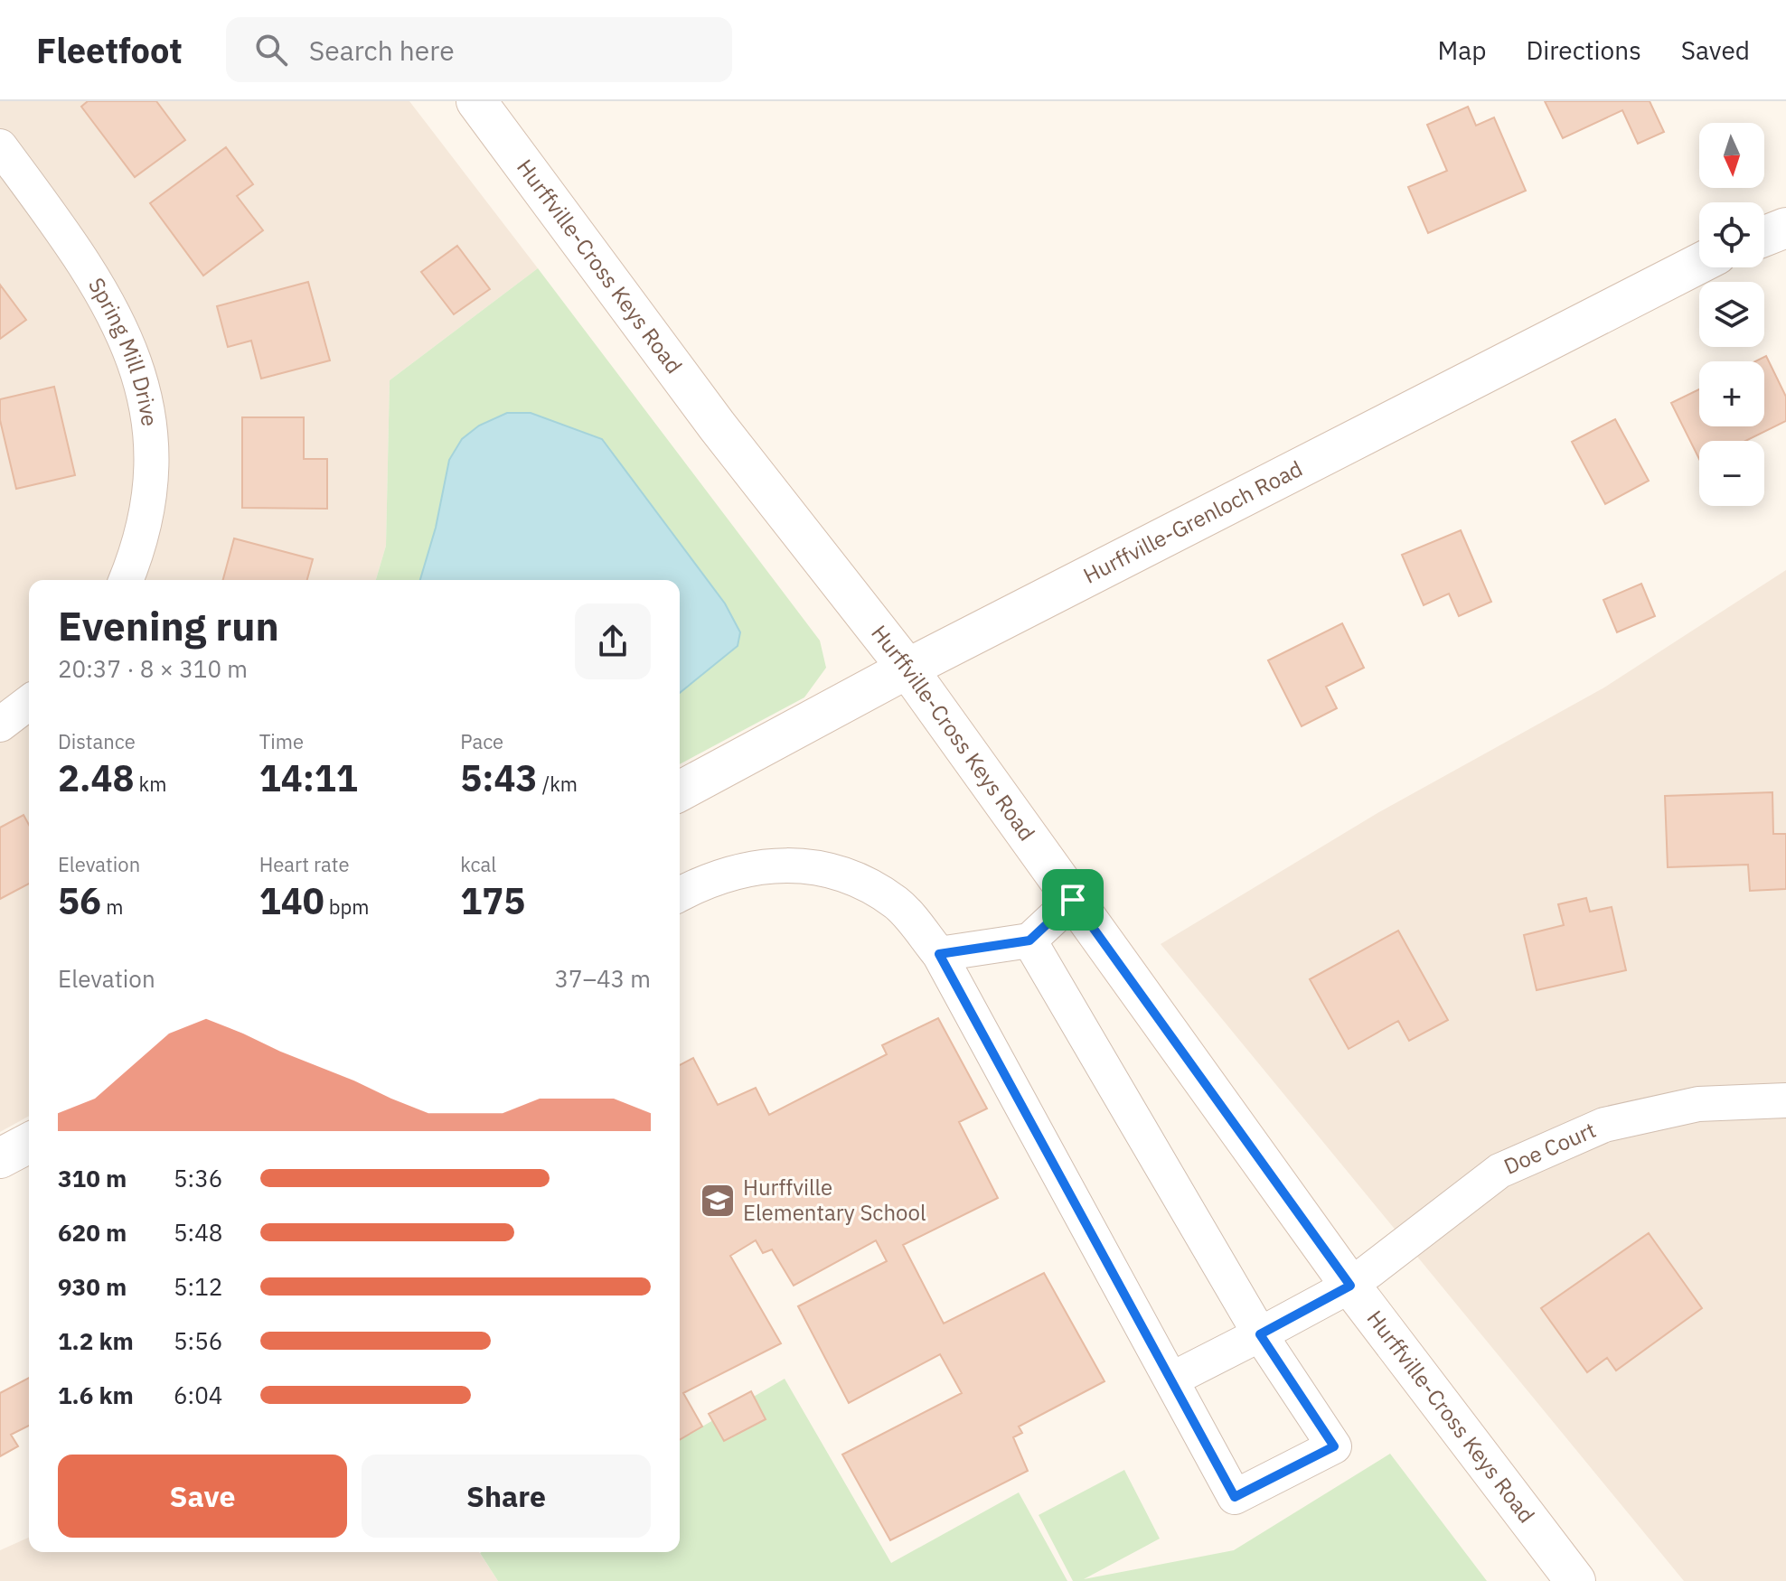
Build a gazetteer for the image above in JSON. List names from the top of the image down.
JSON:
{
  "streets": {
    "main road": ["Hurffville-Cross Keys Road", "Hurffville-Grenloch Road"],
    "street": ["Spring Mill Drive", "Doe Court"]
  },
  "crossings": [
    ["Hurffville-Cross Keys Road", "Hurffville-Grenloch Road"],
    ["Hurffville-Cross Keys Road", "Doe Court"]
  ],
  "places": {
    "school or university": ["Hurffville Elementary School"]
  },
  "north": "bottom",
  "page": {
    "header": "Fleetfoot",
    "search": "Search here",
    "nav": ["Map", "Directions", "Saved"],
    "map_buttons": ["+", "−"],
    "heading": ["Evening run", "20:37 · 8 × 310 m"],
    "stats": [
      ["Distance", "2.48 km"],
      ["Time", "14:11"],
      ["Pace", "5:43 /km"],
      ["Elevation", "56 m"],
      ["Heart rate", "140 bpm"],
      ["kcal", "175"]
    ],
    "chart": ["Elevation", "37–43 m"],
    "list": [
      {
        "name": "310 m",
        "note": "5:36"
      },
      {
        "name": "620 m",
        "note": "5:48"
      },
      {
        "name": "930 m",
        "note": "5:12"
      },
      {
        "name": "1.2 km",
        "note": "5:56"
      },
      {
        "name": "1.6 km",
        "note": "6:04"
      }
    ],
    "buttons": ["Save", "Share"]
  }
}
